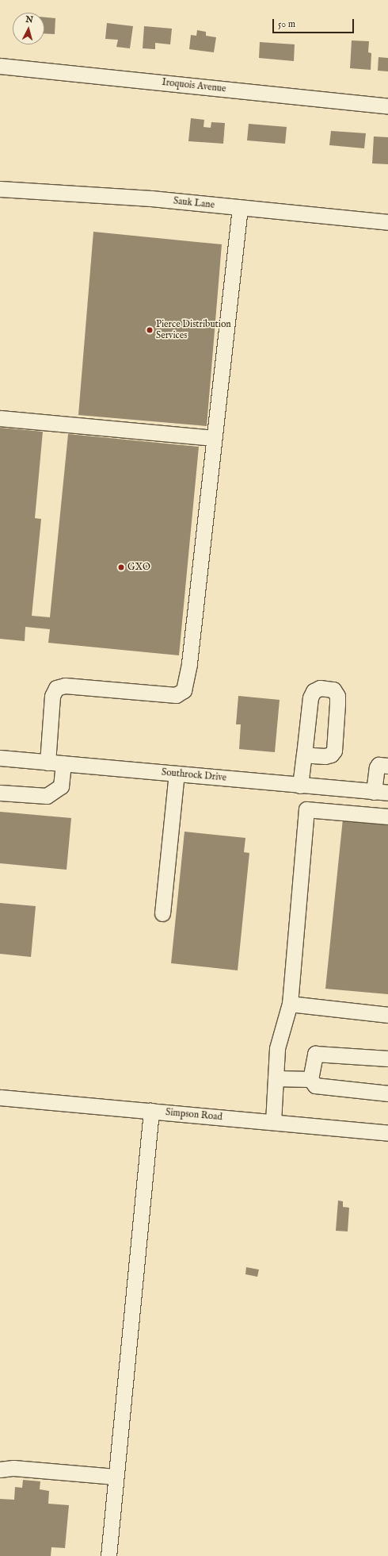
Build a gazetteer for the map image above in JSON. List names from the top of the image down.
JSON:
{
  "streets": {
    "street": [
      "Iroquois Avenue",
      "Sauk Lane",
      "Southrock Drive",
      "Simpson Road"
    ]
  },
  "places": ["Pierce Distribution Services", "GXO"],
  "scale_bar": "50 m",
  "north": "top"
}
